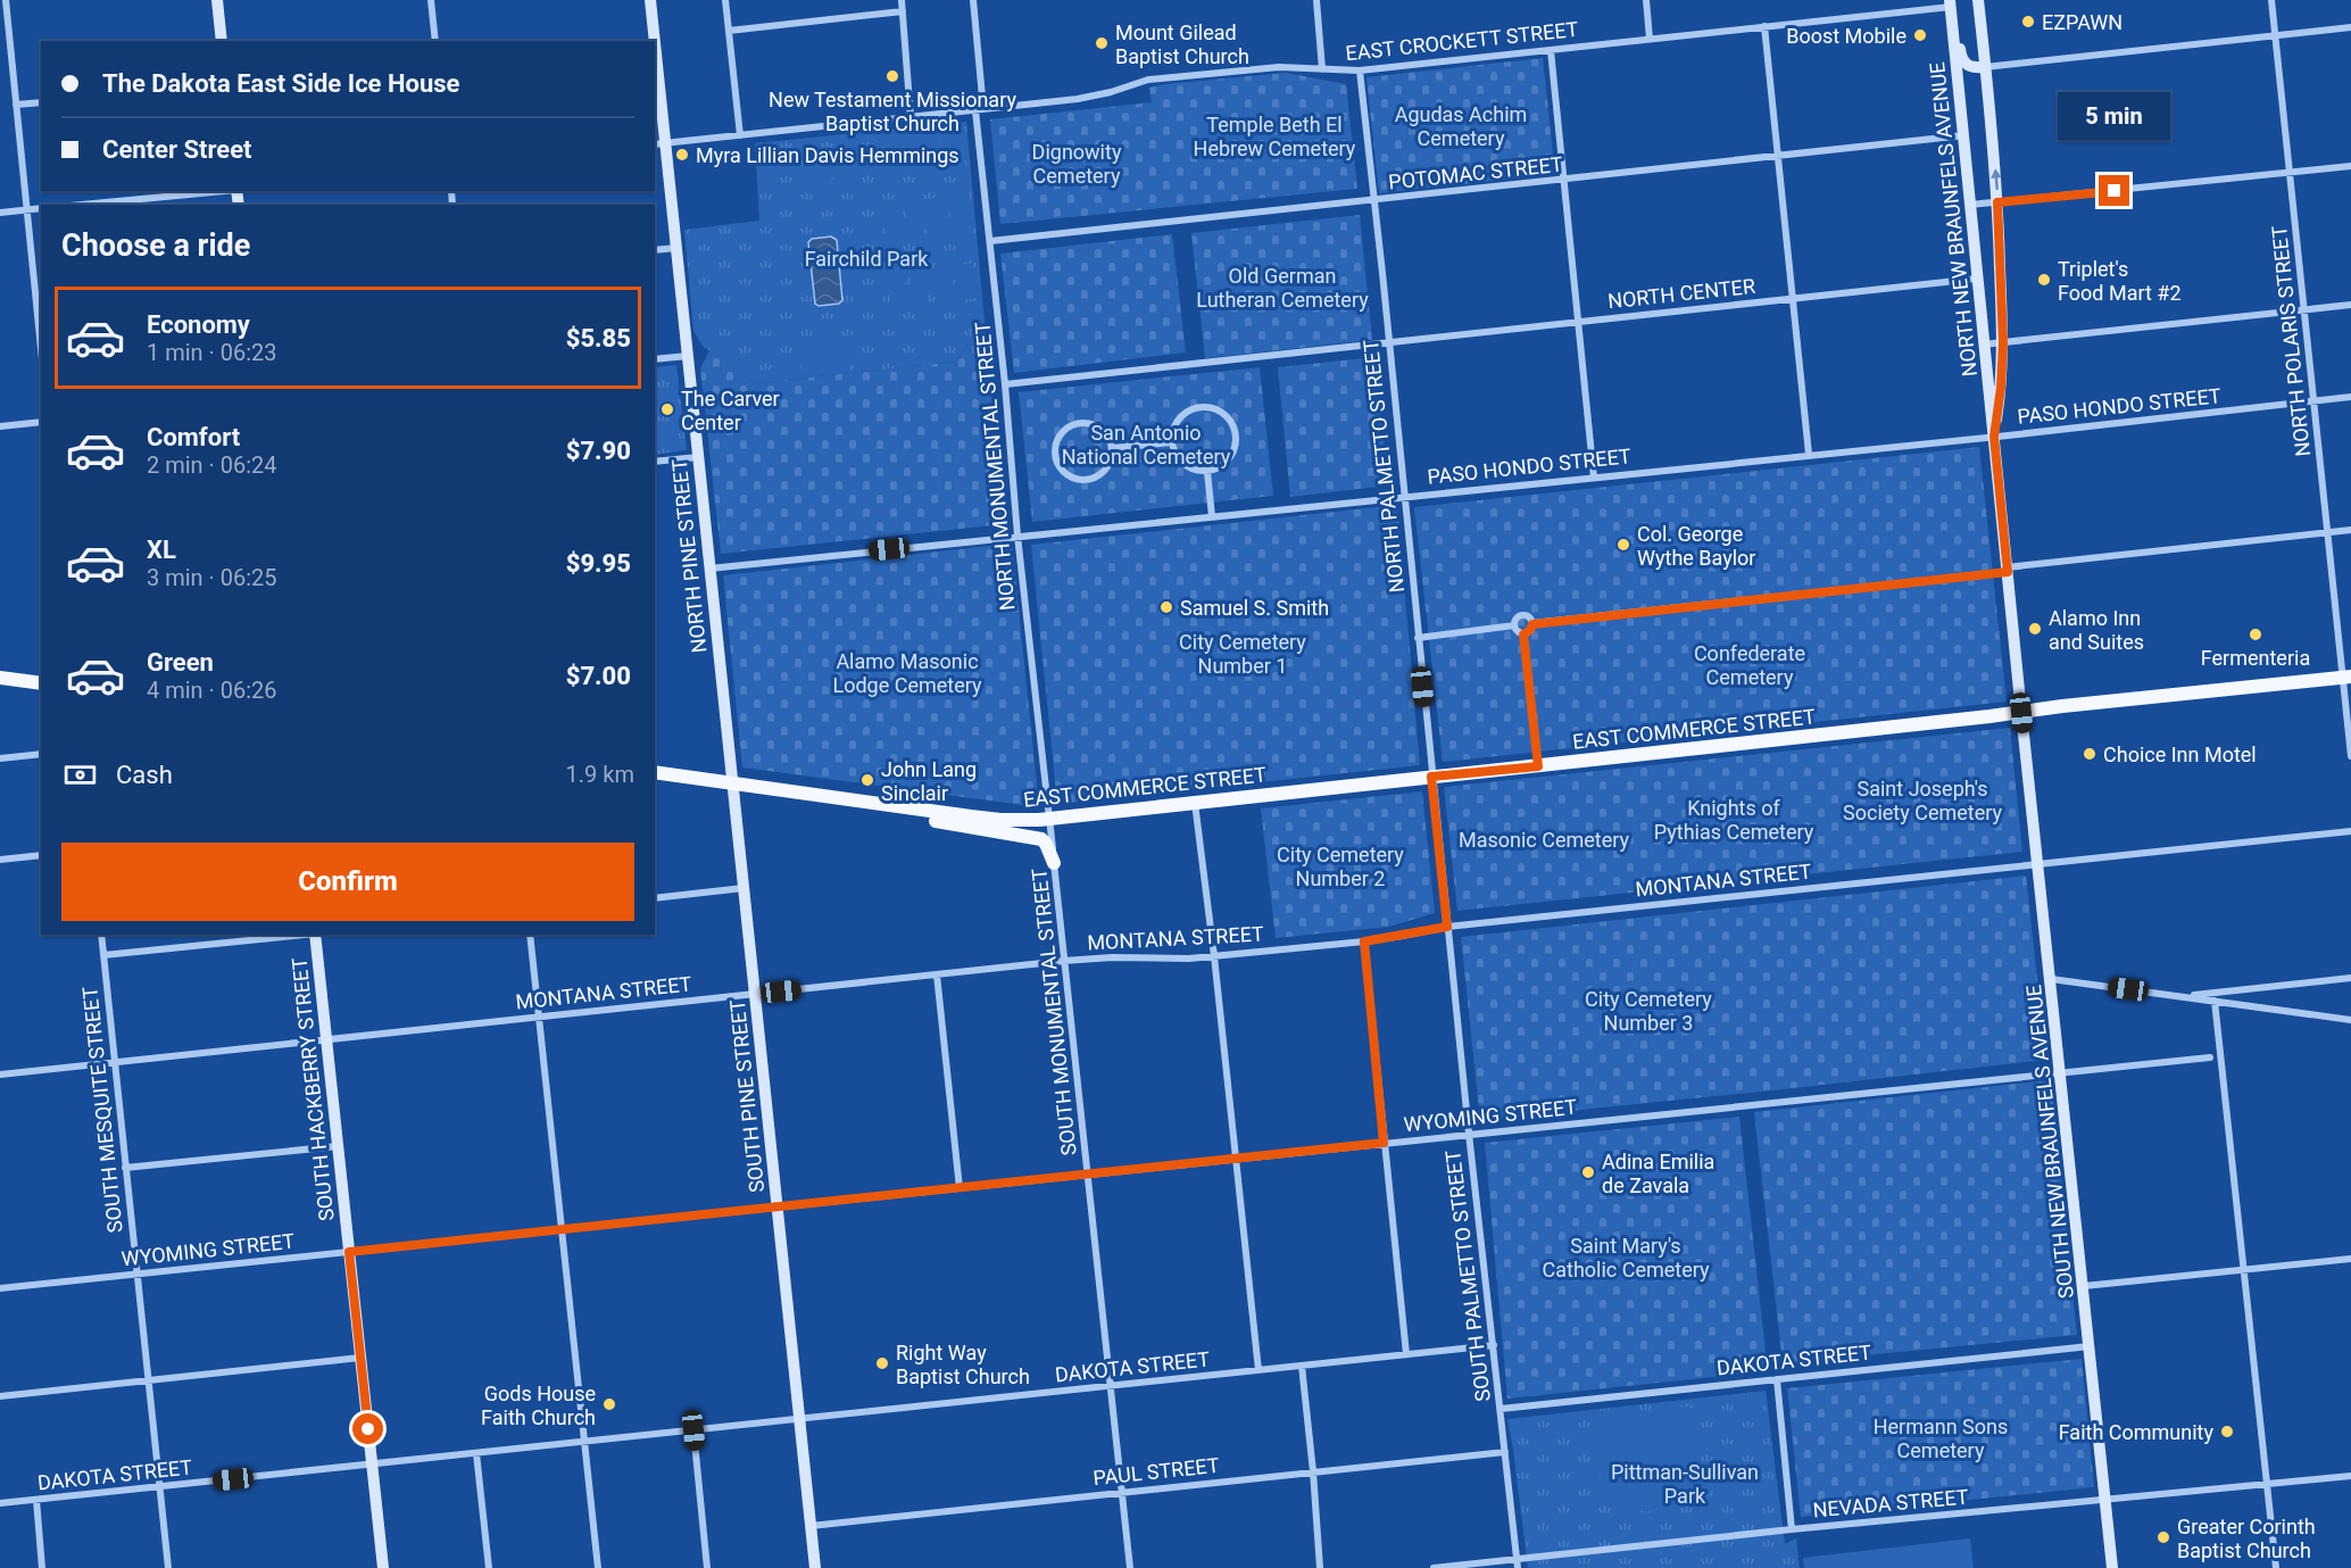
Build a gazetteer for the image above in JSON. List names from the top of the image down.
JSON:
{
  "streets": {
    "main road": [
      "NORTH NEW BRAUNFELS AVENUE",
      "NORTH PINE STREET",
      "EAST COMMERCE STREET",
      "SOUTH HACKBERRY STREET",
      "SOUTH PINE STREET",
      "SOUTH NEW BRAUNFELS AVENUE"
    ],
    "street": [
      "EAST CROCKETT STREET",
      "POTOMAC STREET",
      "NORTH CENTER",
      "NORTH POLARIS STREET",
      "PASO HONDO STREET",
      "NORTH MONUMENTAL STREET",
      "NORTH PALMETTO STREET",
      "MONTANA STREET",
      "SOUTH MONUMENTAL STREET",
      "SOUTH MESQUITE STREET",
      "WYOMING STREET",
      "SOUTH PALMETTO STREET",
      "DAKOTA STREET",
      "PAUL STREET",
      "NEVADA STREET"
    ]
  },
  "crossings": [
    ["EAST CROCKETT STREET", "NORTH NEW BRAUNFELS AVENUE"],
    ["EAST CROCKETT STREET", "NORTH MONUMENTAL STREET"],
    ["EAST CROCKETT STREET", "NORTH PALMETTO STREET"],
    ["EAST CROCKETT STREET", "NORTH PINE STREET"],
    ["POTOMAC STREET", "NORTH NEW BRAUNFELS AVENUE"],
    ["POTOMAC STREET", "NORTH MONUMENTAL STREET"],
    ["POTOMAC STREET", "NORTH PALMETTO STREET"],
    ["NORTH NEW BRAUNFELS AVENUE", "NORTH CENTER"],
    ["NORTH NEW BRAUNFELS AVENUE", "PASO HONDO STREET"],
    ["NORTH NEW BRAUNFELS AVENUE", "EAST COMMERCE STREET"],
    ["NORTH NEW BRAUNFELS AVENUE", "SOUTH NEW BRAUNFELS AVENUE"],
    ["NORTH CENTER", "NORTH MONUMENTAL STREET"],
    ["NORTH CENTER", "NORTH PALMETTO STREET"],
    ["NORTH POLARIS STREET", "PASO HONDO STREET"],
    ["NORTH POLARIS STREET", "EAST COMMERCE STREET"],
    ["PASO HONDO STREET", "NORTH MONUMENTAL STREET"],
    ["PASO HONDO STREET", "NORTH PALMETTO STREET"],
    ["PASO HONDO STREET", "NORTH PINE STREET"],
    ["NORTH MONUMENTAL STREET", "EAST COMMERCE STREET"],
    ["NORTH MONUMENTAL STREET", "SOUTH MONUMENTAL STREET"],
    ["NORTH PALMETTO STREET", "EAST COMMERCE STREET"],
    ["NORTH PALMETTO STREET", "SOUTH PALMETTO STREET"],
    ["NORTH PINE STREET", "EAST COMMERCE STREET"],
    ["NORTH PINE STREET", "SOUTH PINE STREET"],
    ["EAST COMMERCE STREET", "SOUTH MONUMENTAL STREET"],
    ["EAST COMMERCE STREET", "SOUTH PINE STREET"],
    ["EAST COMMERCE STREET", "SOUTH NEW BRAUNFELS AVENUE"],
    ["EAST COMMERCE STREET", "SOUTH PALMETTO STREET"],
    ["MONTANA STREET", "SOUTH MONUMENTAL STREET"],
    ["MONTANA STREET", "SOUTH HACKBERRY STREET"],
    ["MONTANA STREET", "SOUTH PINE STREET"],
    ["MONTANA STREET", "SOUTH MESQUITE STREET"],
    ["MONTANA STREET", "SOUTH NEW BRAUNFELS AVENUE"],
    ["MONTANA STREET", "SOUTH PALMETTO STREET"],
    ["SOUTH MONUMENTAL STREET", "WYOMING STREET"],
    ["SOUTH MONUMENTAL STREET", "DAKOTA STREET"],
    ["SOUTH MONUMENTAL STREET", "PAUL STREET"],
    ["SOUTH HACKBERRY STREET", "WYOMING STREET"],
    ["SOUTH HACKBERRY STREET", "DAKOTA STREET"],
    ["SOUTH PINE STREET", "WYOMING STREET"],
    ["SOUTH PINE STREET", "DAKOTA STREET"],
    ["SOUTH PINE STREET", "PAUL STREET"],
    ["SOUTH MESQUITE STREET", "WYOMING STREET"],
    ["SOUTH MESQUITE STREET", "DAKOTA STREET"],
    ["WYOMING STREET", "SOUTH NEW BRAUNFELS AVENUE"],
    ["WYOMING STREET", "SOUTH PALMETTO STREET"],
    ["SOUTH NEW BRAUNFELS AVENUE", "DAKOTA STREET"],
    ["SOUTH NEW BRAUNFELS AVENUE", "NEVADA STREET"],
    ["SOUTH PALMETTO STREET", "DAKOTA STREET"],
    ["SOUTH PALMETTO STREET", "PAUL STREET"],
    ["SOUTH PALMETTO STREET", "NEVADA STREET"]
  ],
  "parks": [
    "Agudas Achim Cemetery",
    "Temple Beth El Hebrew Cemetery",
    "Dignowity Cemetery",
    "Fairchild Park",
    "Old German Lutheran Cemetery",
    "San Antonio National Cemetery",
    "City Cemetery Number 1",
    "Confederate Cemetery",
    "Alamo Masonic Lodge Cemetery",
    "Saint Joseph's Society Cemetery",
    "Knights of Pythias Cemetery",
    "Masonic Cemetery",
    "City Cemetery Number 2",
    "City Cemetery Number 3",
    "Saint Mary's Catholic Cemetery",
    "Hermann Sons Cemetery",
    "Pittman-Sullivan Park"
  ],
  "places": [
    "EZPAWN",
    "Boost Mobile",
    "Mount Gilead Baptist Church",
    "New Testament Missionary Baptist Church",
    "Myra Lillian Davis Hemmings",
    "Triplet's Food Mart #2",
    "The Carver Center",
    "Col. George Wythe Baylor",
    "Samuel S. Smith",
    "Alamo Inn and Suites",
    "Fermenteria",
    "Choice Inn Motel",
    "John Lang Sinclair",
    "Adina Emilia de Zavala",
    "Right Way Baptist Church",
    "Gods House Faith Church",
    "Faith Community",
    "Greater Corinth Baptist Church"
  ],
  "page": {
    "banner": ["The Dakota East Side Ice House", "Center Street"],
    "bubble": "5 min",
    "heading": "Choose a ride",
    "list": [
      {
        "name": "Economy",
        "note": "1 min · 06:23",
        "value": "$5.85"
      },
      {
        "name": "Comfort",
        "note": "2 min · 06:24",
        "value": "$7.90"
      },
      {
        "name": "XL",
        "note": "3 min · 06:25",
        "value": "$9.95"
      },
      {
        "name": "Green",
        "note": "4 min · 06:26",
        "value": "$7.00"
      }
    ],
    "pay": ["Cash", "1.9 km"],
    "buttons": "Confirm"
  }
}
